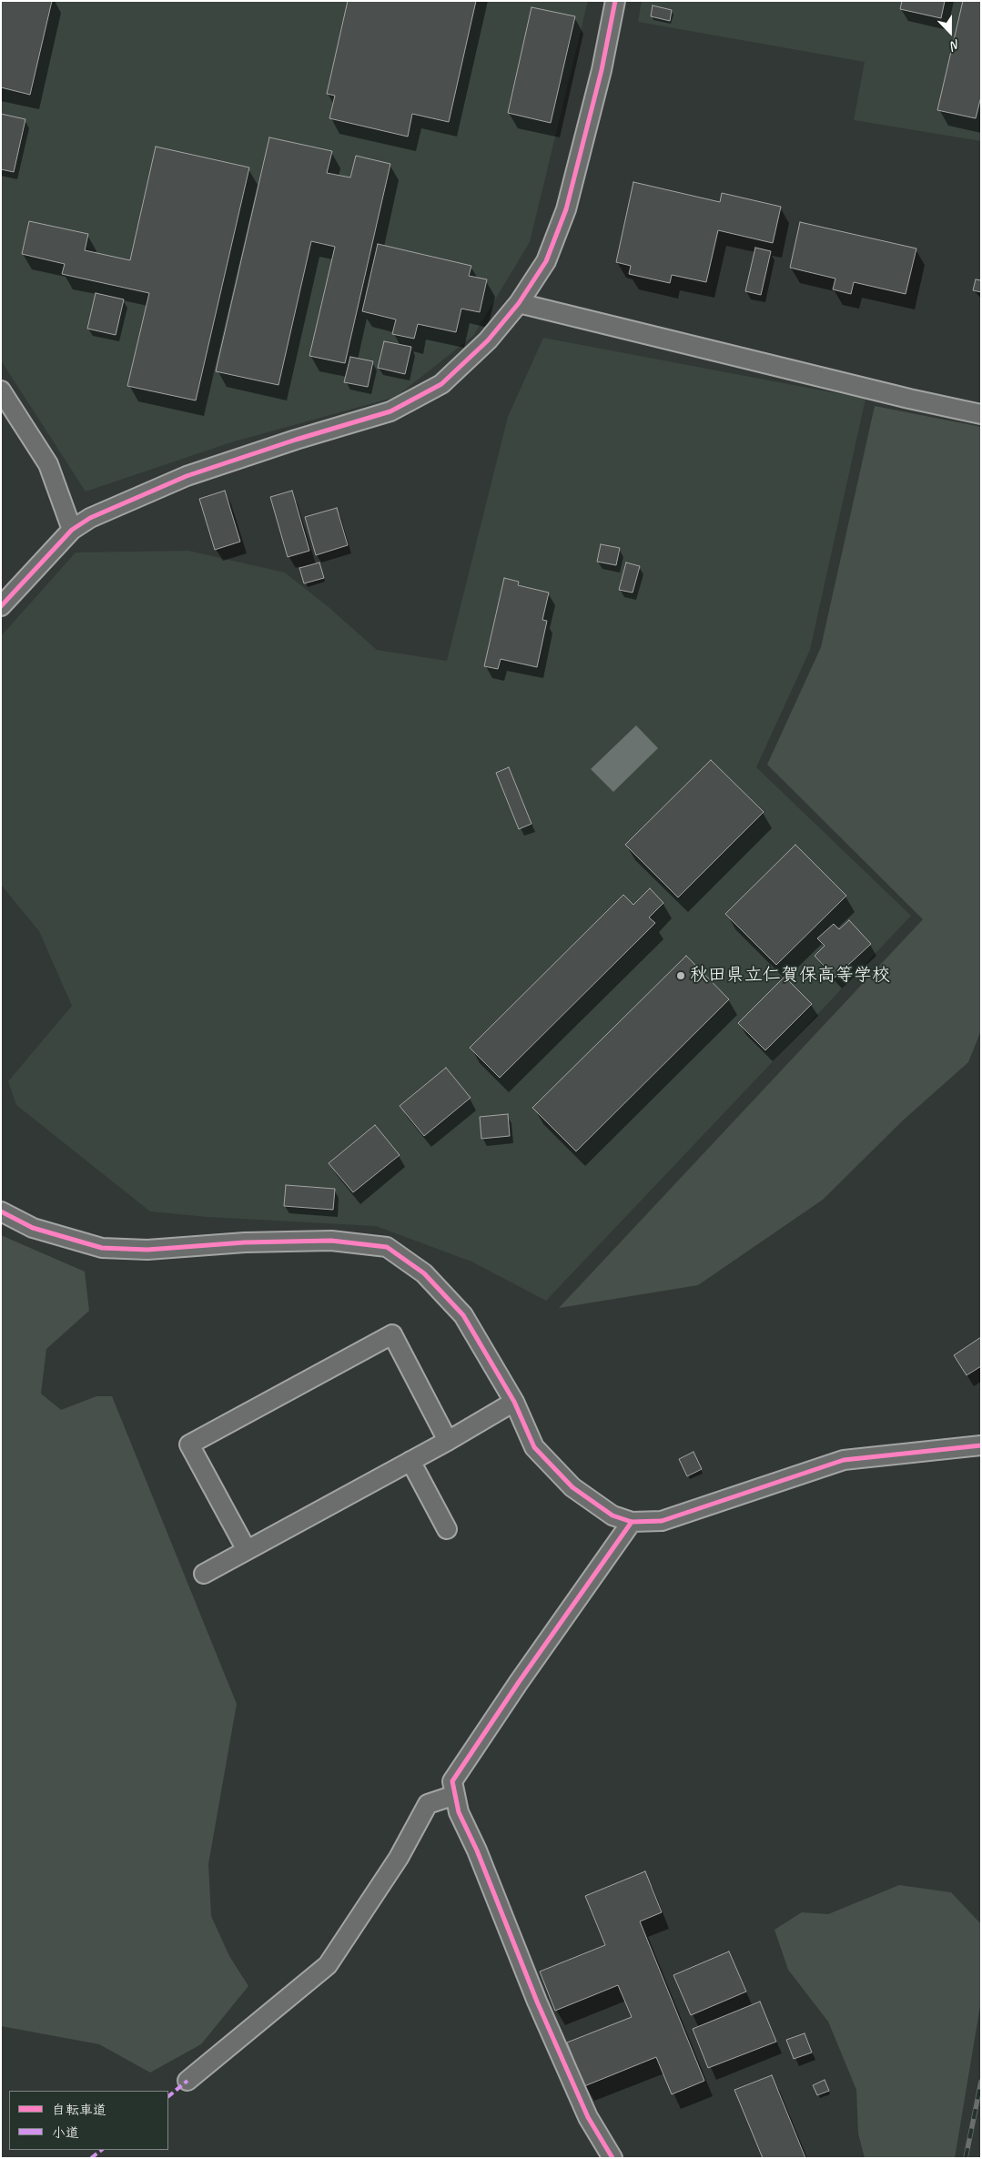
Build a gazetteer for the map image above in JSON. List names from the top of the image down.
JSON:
{
  "places": ["秋田県立仁賀保高等学校"],
  "legend": ["自転車道", "小道"],
  "north": "bottom"
}
